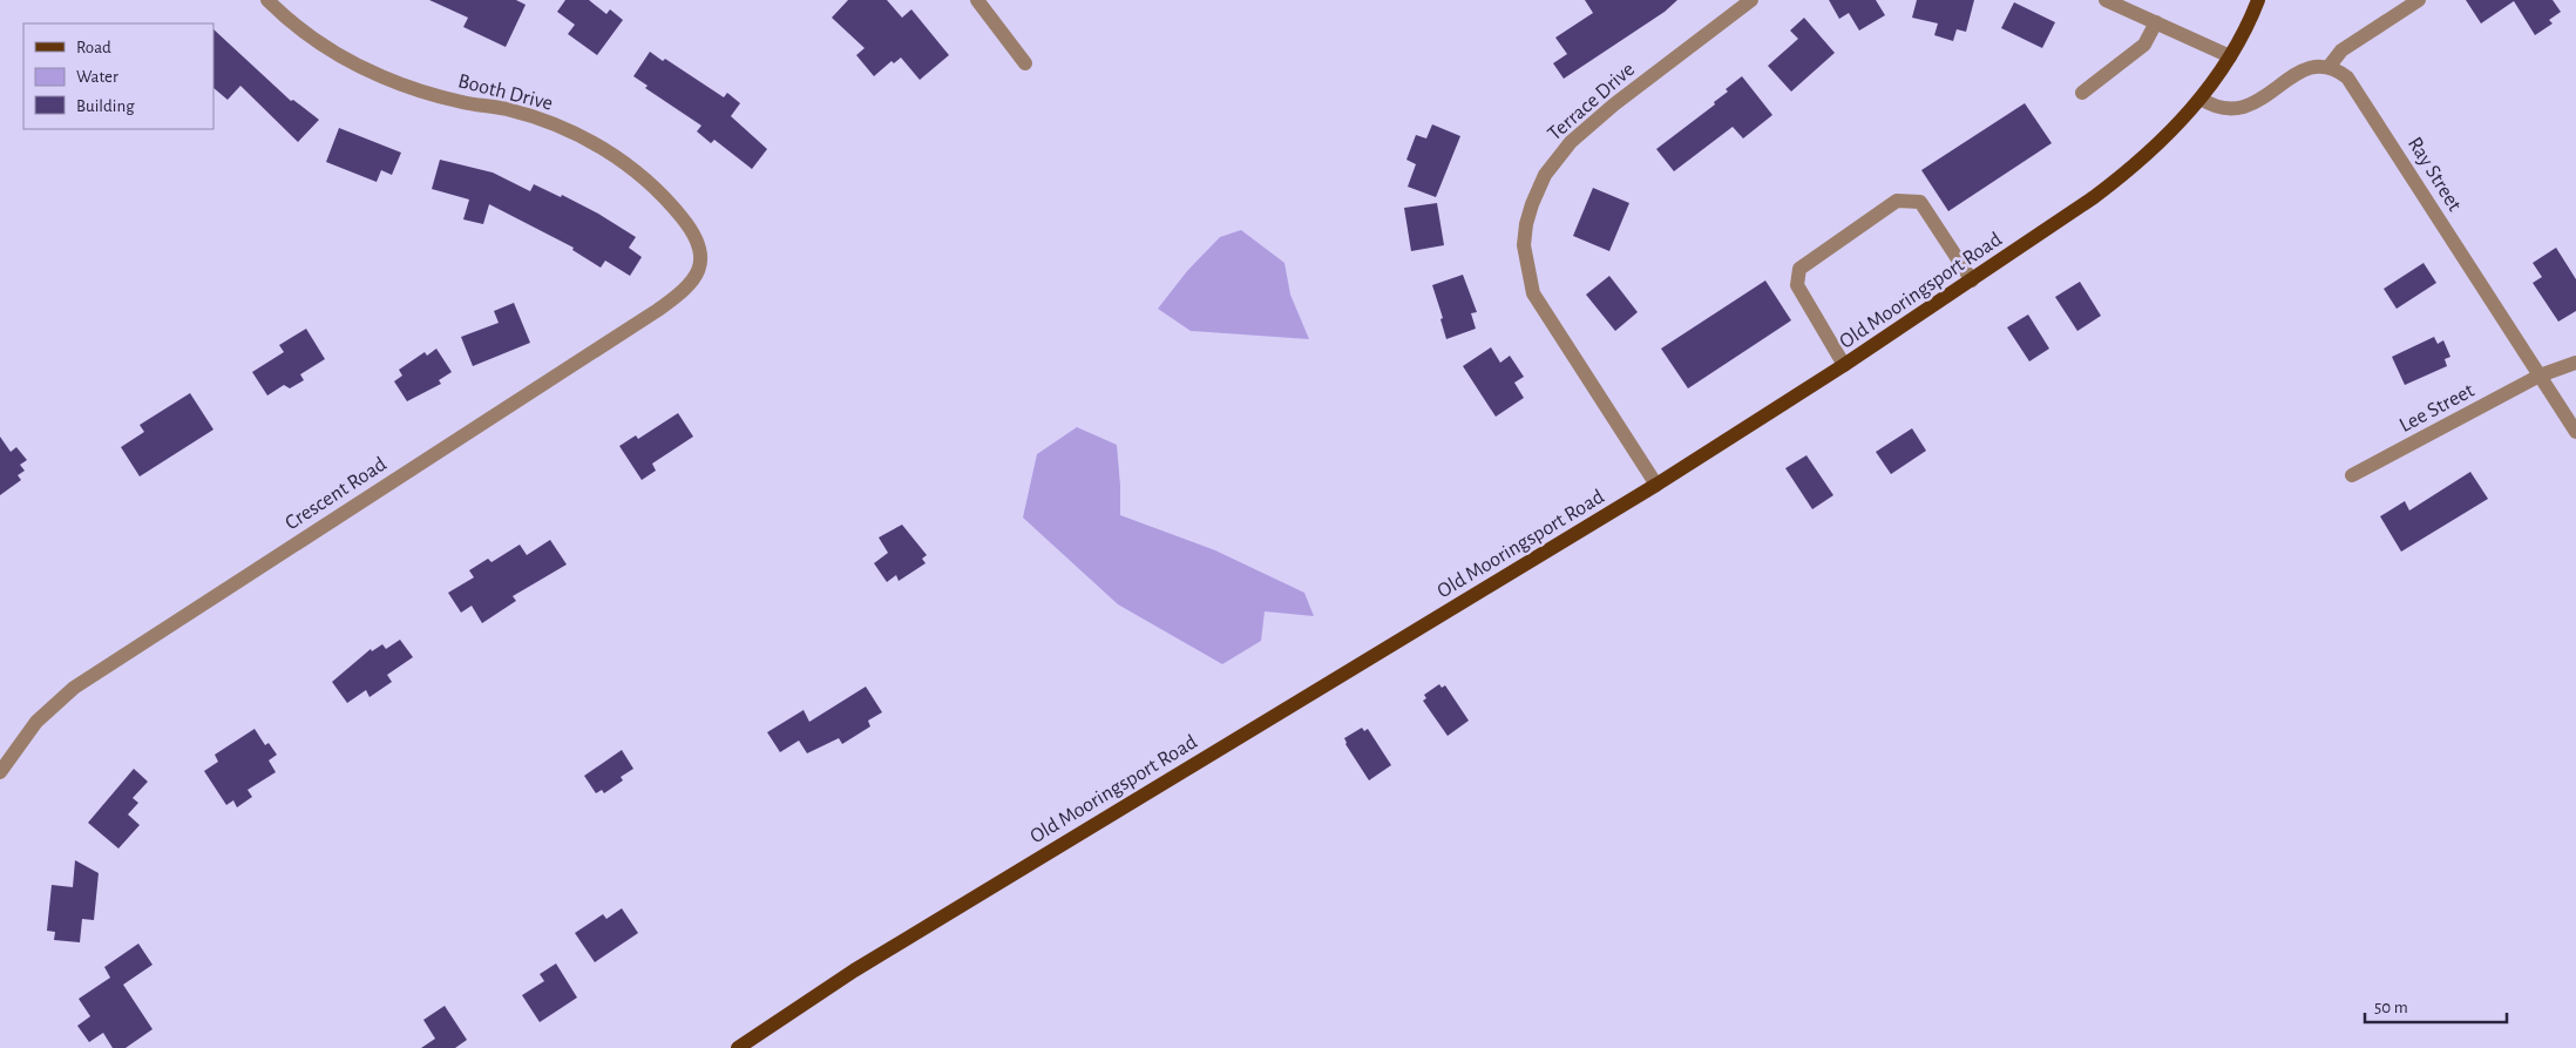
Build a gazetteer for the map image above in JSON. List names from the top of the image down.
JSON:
{
  "streets": {
    "main road": ["Old Mooringsport Road"],
    "street": [
      "Booth Drive",
      "Terrace Drive",
      "Ray Street",
      "Lee Street",
      "Crescent Road"
    ]
  },
  "crossings": [
    ["Booth Drive", "Crescent Road"],
    ["Terrace Drive", "Old Mooringsport Road"],
    ["Ray Street", "Lee Street"]
  ],
  "legend": ["Road", "Water", "Building"],
  "scale_bar": "50 m"
}
